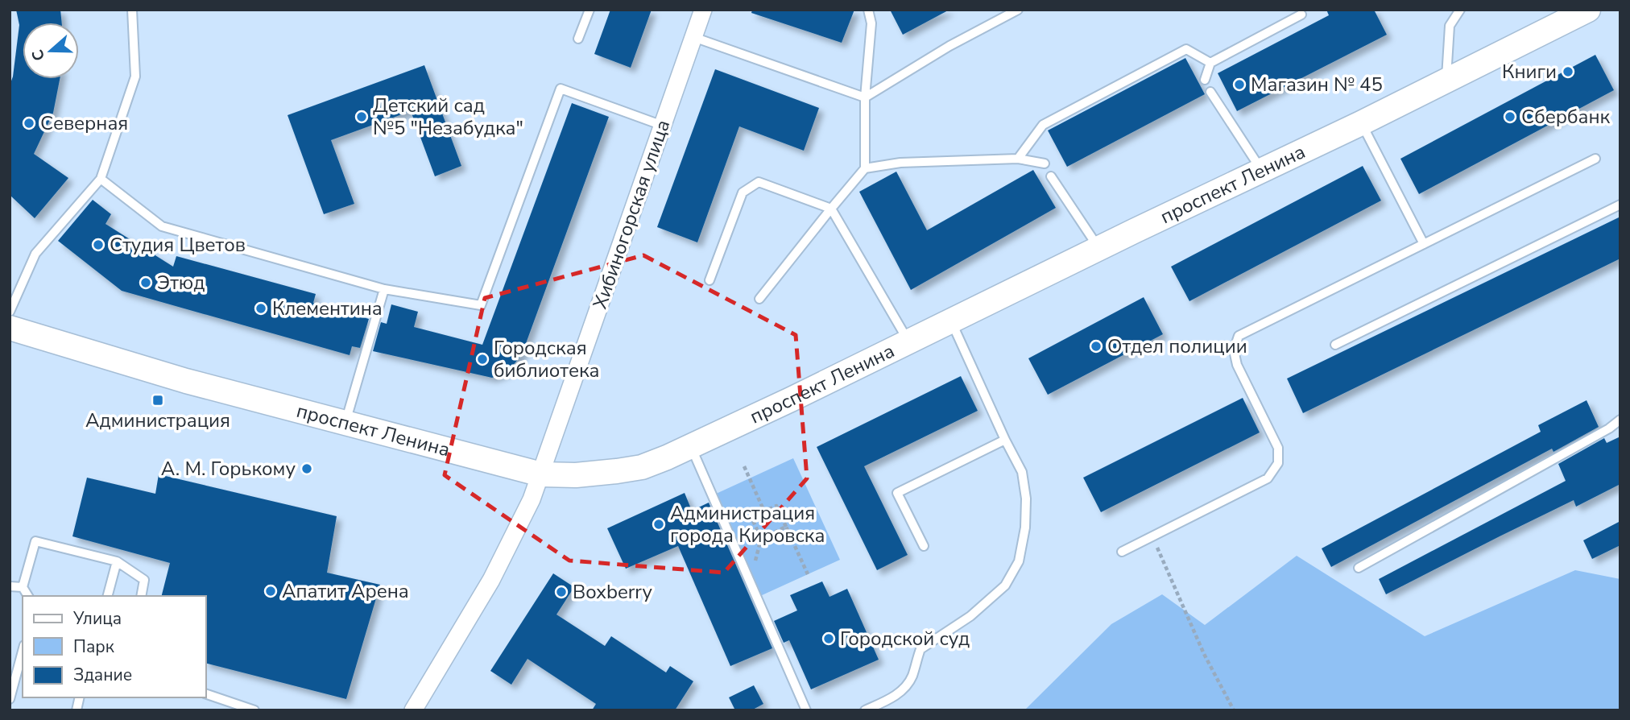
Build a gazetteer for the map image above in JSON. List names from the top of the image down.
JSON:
{
  "streets": {
    "main road": ["проспект Ленина"],
    "street": ["Хибиногорская улица"]
  },
  "crossings": [
    ["проспект Ленина", "Хибиногорская улица"]
  ],
  "places": {
    "other": [
      "Книги",
      "Магазин № 45",
      "Детский сад №5 \"Незабудка\"",
      "Сбербанк",
      "Северная",
      "Студия Цветов",
      "Этюд",
      "Клементина",
      "Отдел полиции",
      "Городская библиотека",
      "А. М. Горькому",
      "Администрация города Кировска",
      "Апатит Арена",
      "Boxberry",
      "Городской суд"
    ],
    "transit": ["Администрация"]
  },
  "legend": ["Улица", "Парк", "Здание"],
  "north": "left"
}
